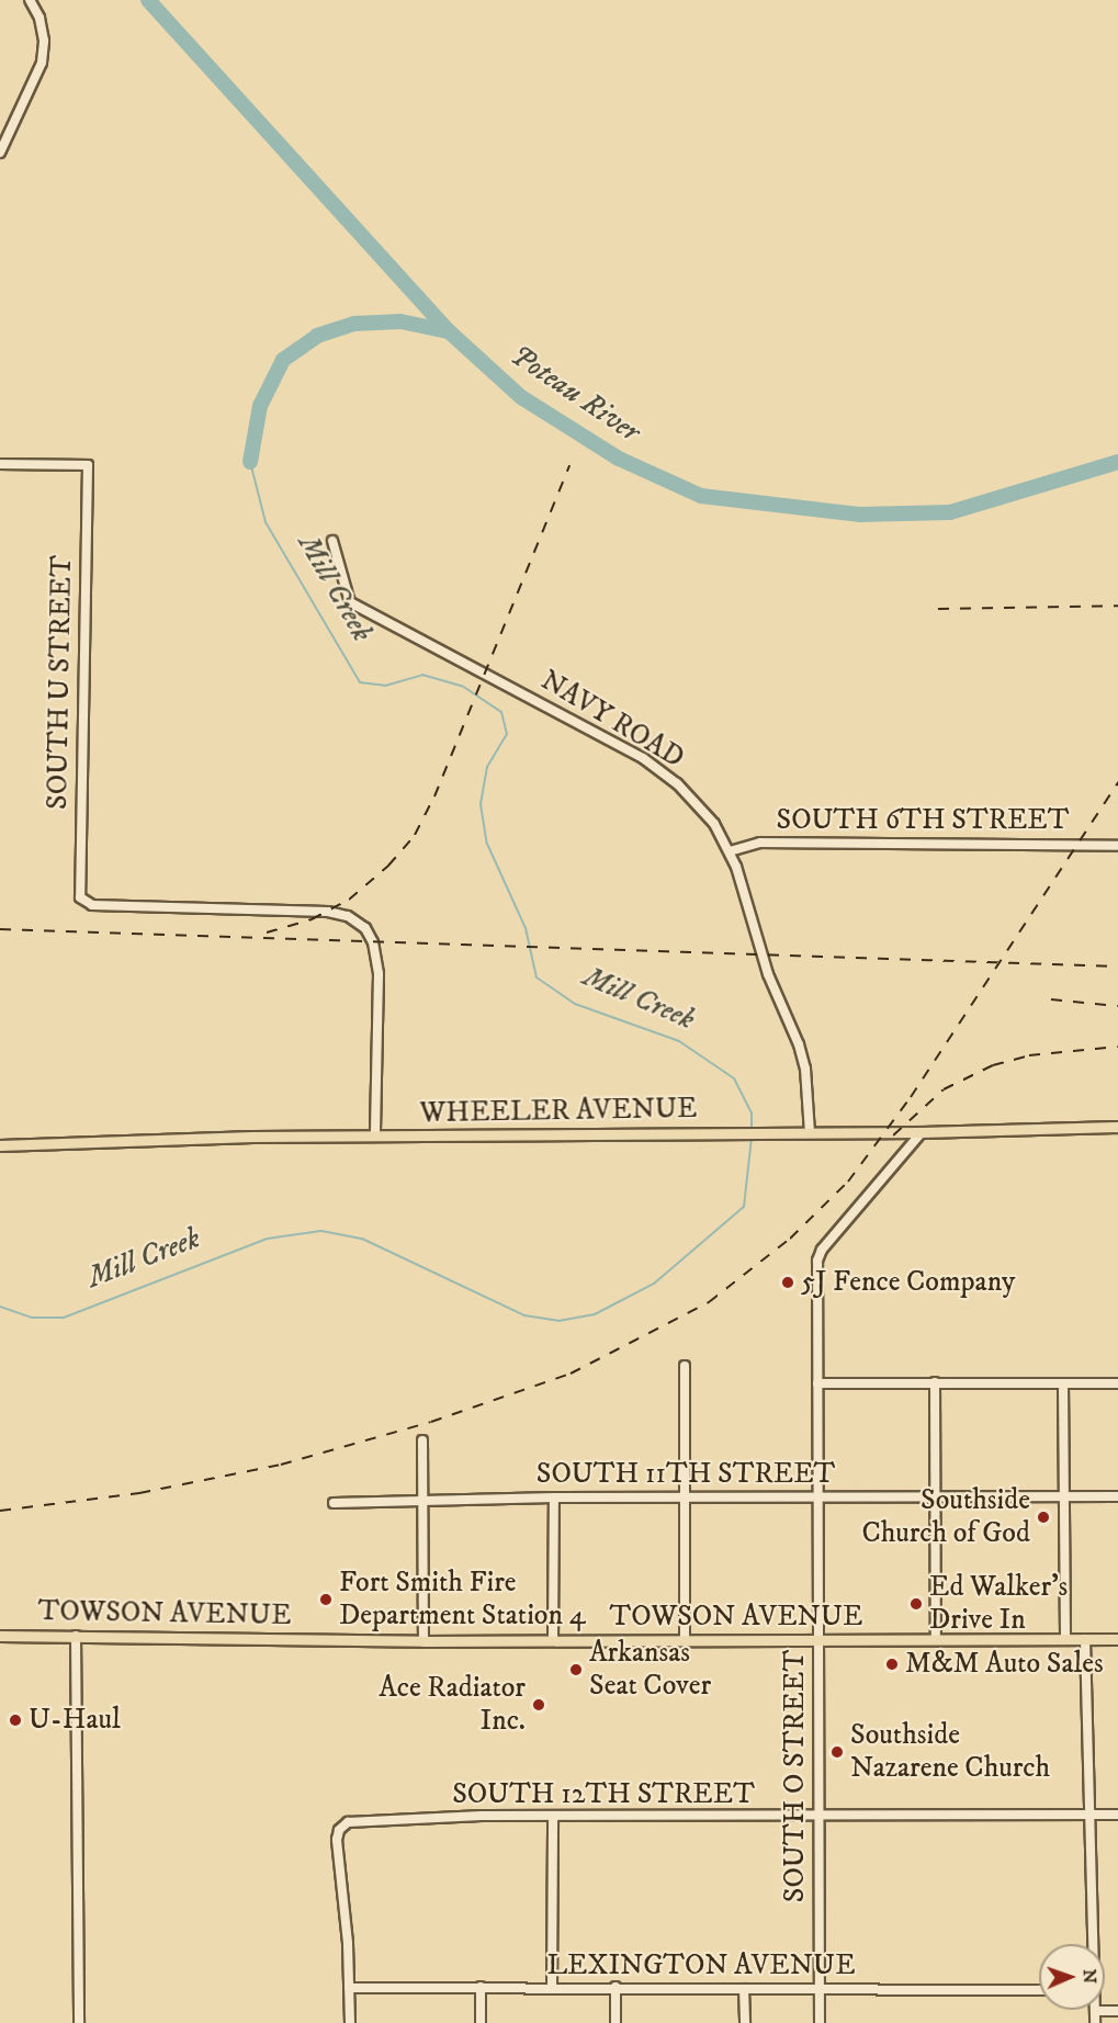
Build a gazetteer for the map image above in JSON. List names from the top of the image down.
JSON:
{
  "streets": {
    "main road": ["WHEELER AVENUE", "TOWSON AVENUE"],
    "street": [
      "SOUTH U STREET",
      "NAVY ROAD",
      "SOUTH 6TH STREET",
      "SOUTH 11TH STREET",
      "SOUTH O STREET",
      "SOUTH 12TH STREET",
      "LEXINGTON AVENUE"
    ]
  },
  "crossings": [
    ["SOUTH U STREET", "WHEELER AVENUE"],
    ["NAVY ROAD", "SOUTH 6TH STREET"],
    ["NAVY ROAD", "WHEELER AVENUE"],
    ["WHEELER AVENUE", "SOUTH O STREET"],
    ["SOUTH 11TH STREET", "SOUTH O STREET"],
    ["TOWSON AVENUE", "SOUTH O STREET"],
    ["SOUTH O STREET", "SOUTH 12TH STREET"],
    ["SOUTH O STREET", "LEXINGTON AVENUE"],
    ["SOUTH 12TH STREET", "LEXINGTON AVENUE"]
  ],
  "water": ["Poteau River", "Mill Creek"],
  "places": [
    "5J Fence Company",
    "Southside Church of God",
    "Fort Smith Fire Department Station 4",
    "Ed Walker's Drive In",
    "M&M Auto Sales",
    "Arkansas Seat Cover",
    "Ace Radiator Inc.",
    "U-Haul",
    "Southside Nazarene Church"
  ],
  "north": "right"
}
